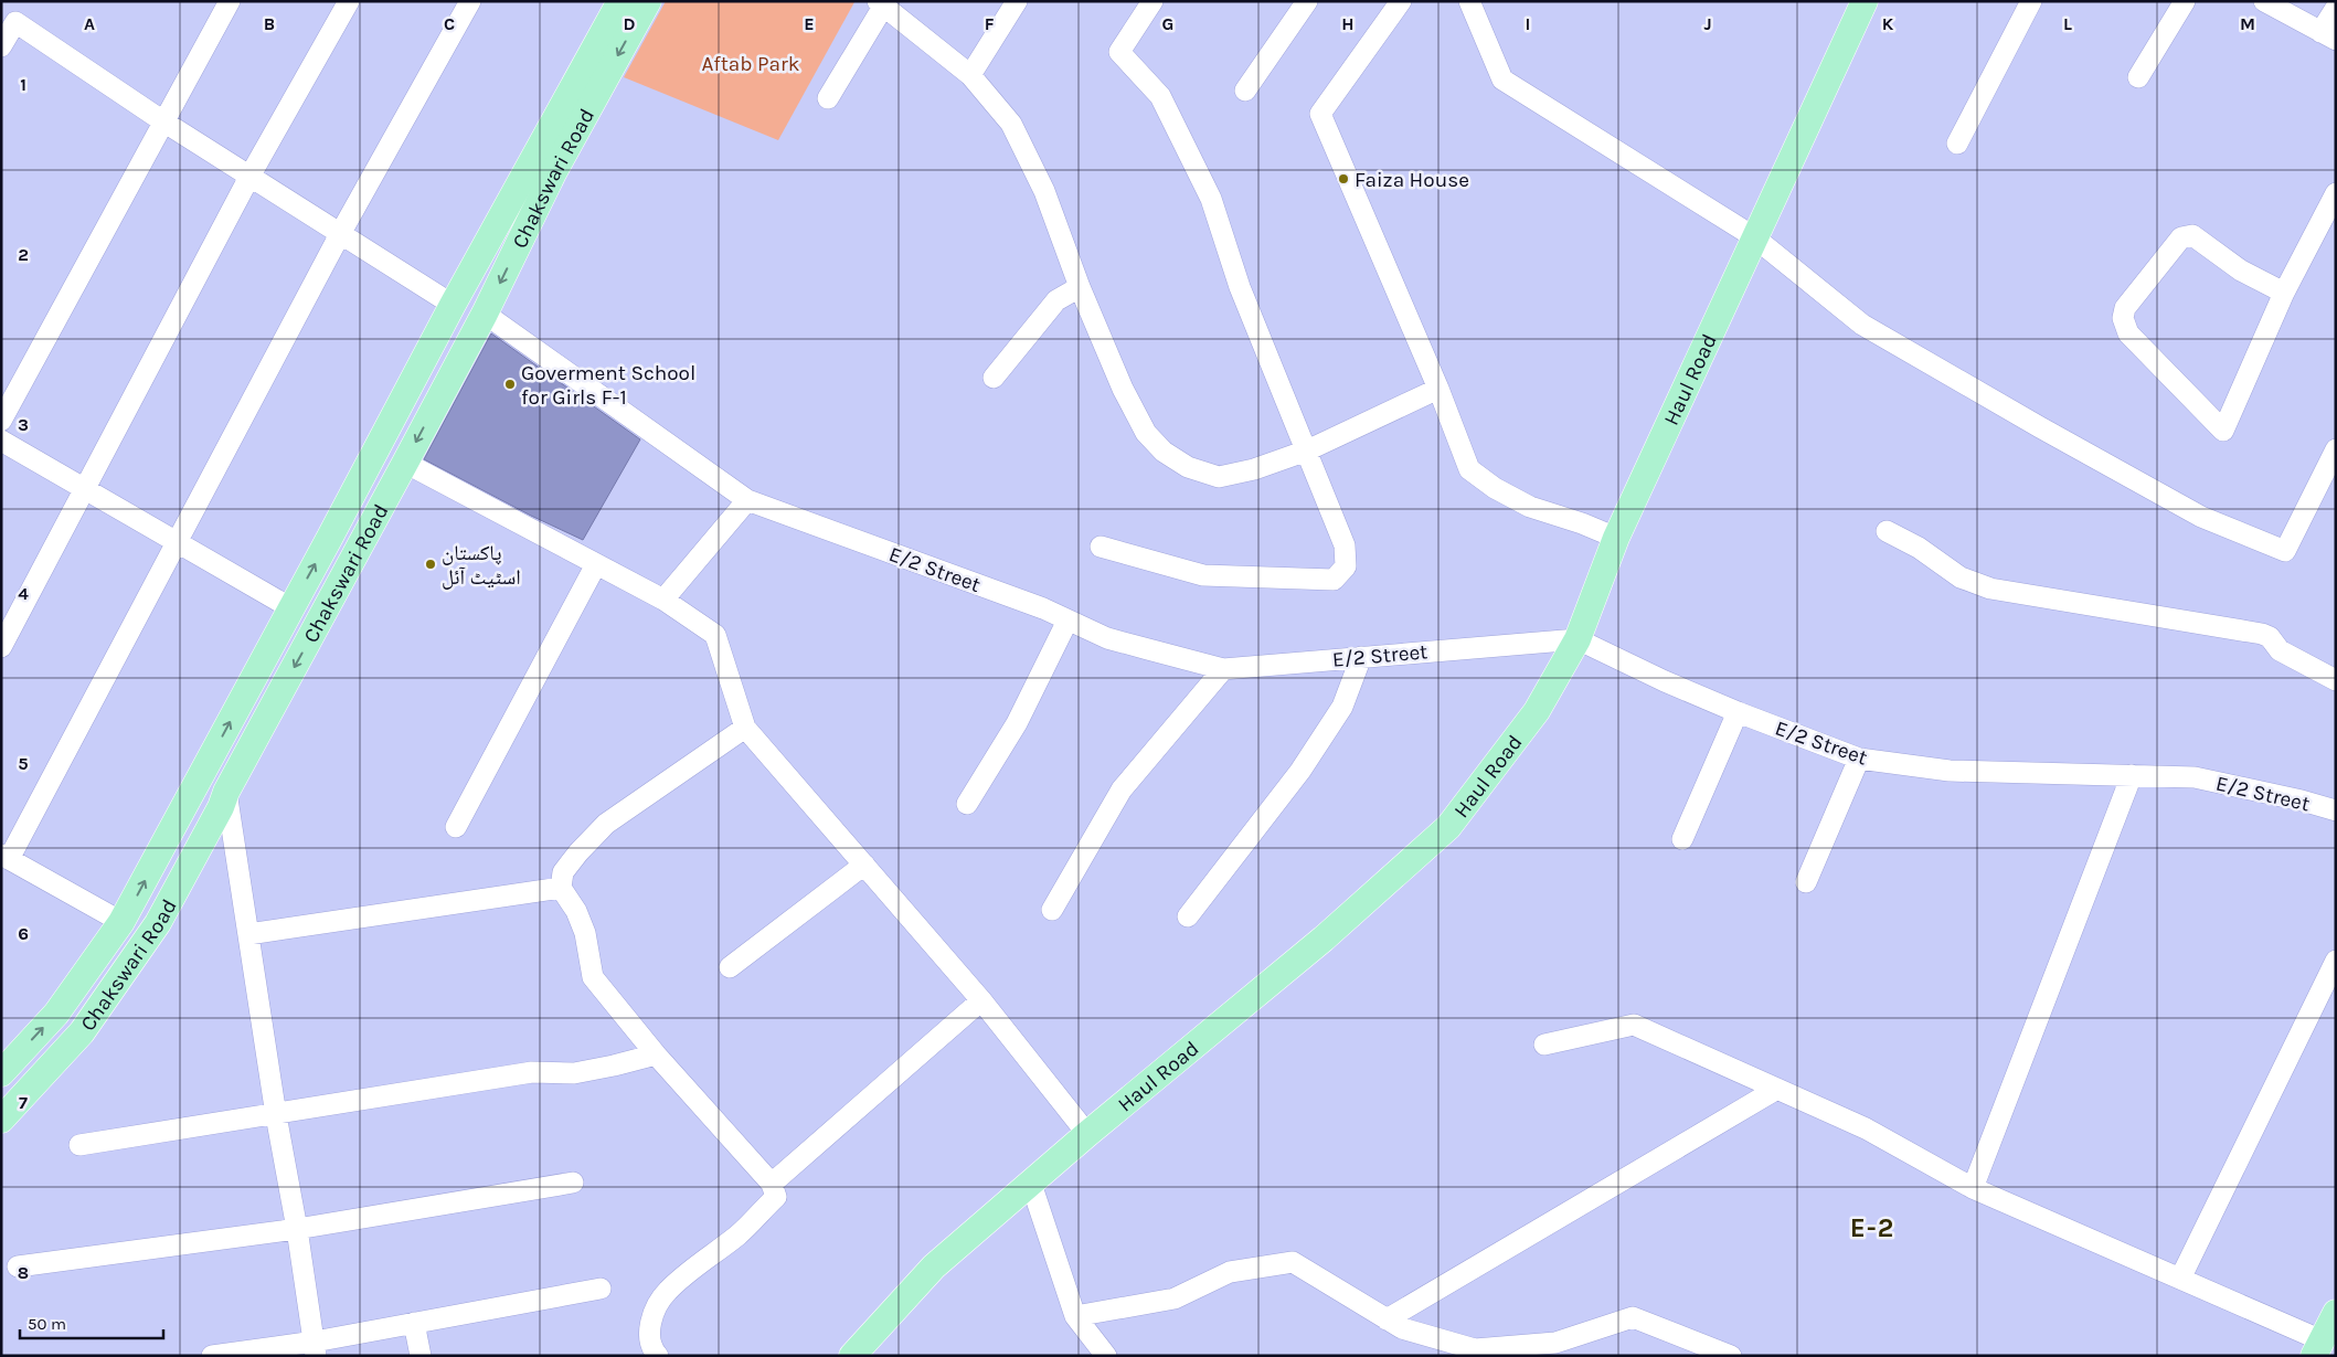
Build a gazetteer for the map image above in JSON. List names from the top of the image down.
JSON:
{
  "streets": {
    "main road": ["Chakswari Road", "Haul Road"],
    "street": ["E/2 Street"]
  },
  "crossings": [
    ["Chakswari Road", "E/2 Street"],
    ["Haul Road", "E/2 Street"]
  ],
  "districts": ["E-2"],
  "parks": ["Aftab Park"],
  "places": ["Faiza House", "Goverment School for Girls F-1", "پاکستان اسٹیٹ آئل"],
  "scale_bar": "50 m",
  "grid": {
    "columns": [
      "A",
      "B",
      "C",
      "D",
      "E",
      "F",
      "G",
      "H",
      "I",
      "J",
      "K",
      "L",
      "M"
    ],
    "rows": [
      "1",
      "2",
      "3",
      "4",
      "5",
      "6",
      "7",
      "8"
    ]
  }
}
